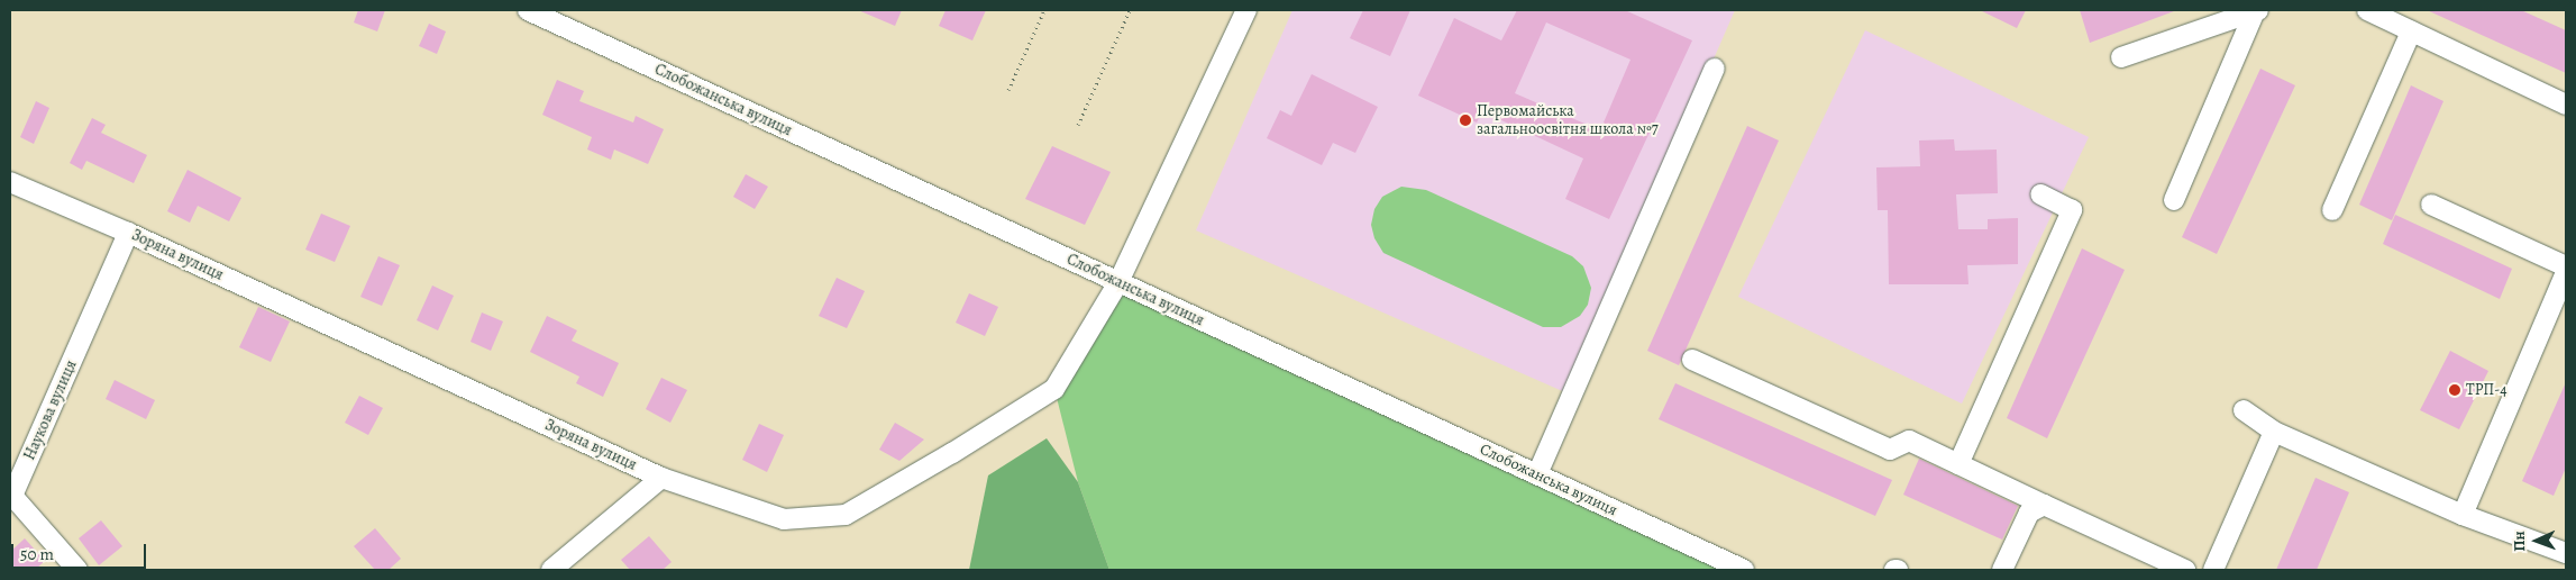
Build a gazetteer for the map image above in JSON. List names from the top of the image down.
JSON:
{
  "streets": {
    "street": ["Слобожанська вулиця", "Зоряна вулиця", "Наукова вулиця"]
  },
  "crossings": [
    ["Слобожанська вулиця", "Зоряна вулиця"],
    ["Зоряна вулиця", "Наукова вулиця"]
  ],
  "places": ["Первомайська загальноосвітня школа №7", "ТРП-4"],
  "scale_bar": "50 m",
  "north": "left"
}
